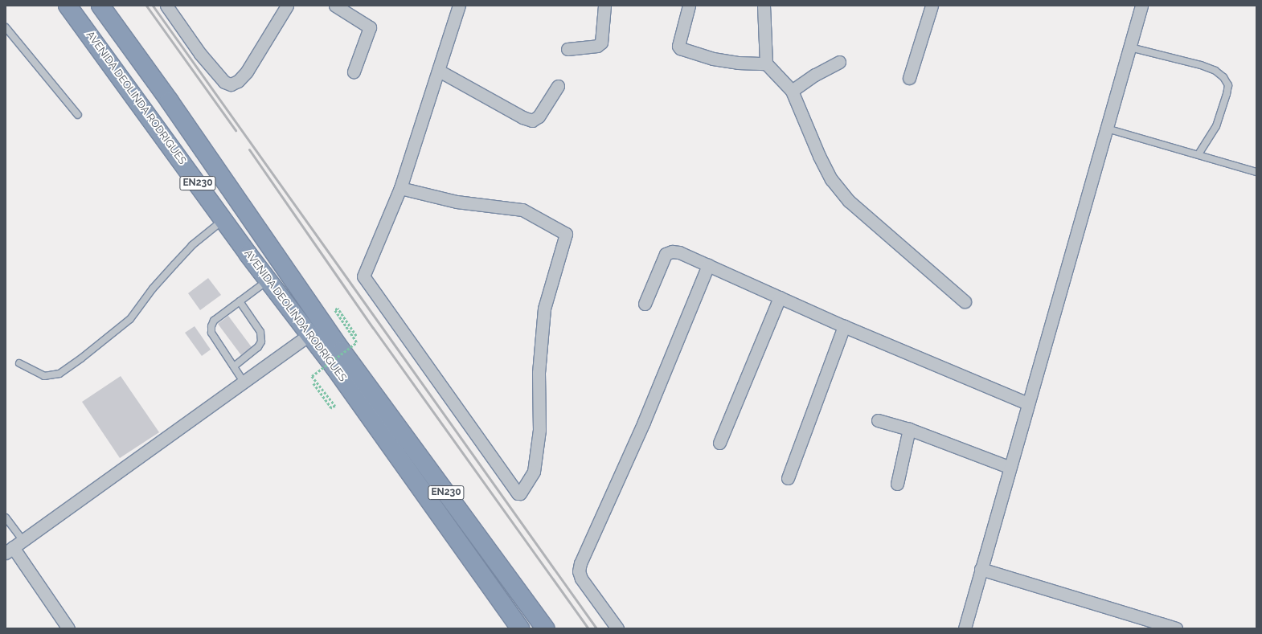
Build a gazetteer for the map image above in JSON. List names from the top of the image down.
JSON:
{
  "streets": {
    "highway": ["AVENIDA DEOLINDA RODRIGUES", "EN230"]
  }
}
